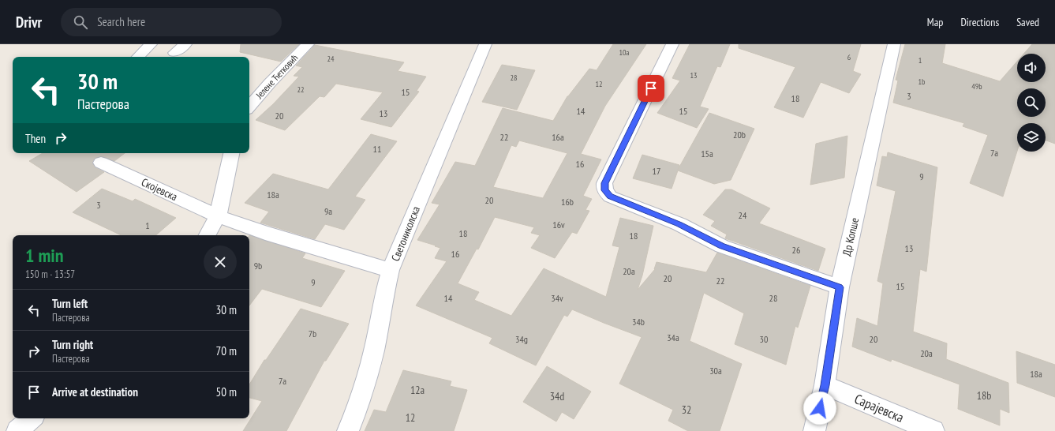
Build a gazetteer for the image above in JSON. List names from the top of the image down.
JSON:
{
  "streets": {
    "street": [
      "Јелене Ћетковић",
      "Скојевска",
      "Светониколска",
      "Др Копше",
      "Сарајевска"
    ]
  },
  "crossings": [
    ["Скојевска", "Светониколска"],
    ["Др Копше", "Сарајевска"]
  ],
  "house_numbers": [
    "10a",
    "6",
    "24",
    "1",
    "13",
    "28",
    "1b",
    "12",
    "49b",
    "22",
    "15",
    "3",
    "18",
    "14",
    "15",
    "13",
    "20",
    "20b",
    "22",
    "16a",
    "11",
    "7a",
    "15a",
    "16",
    "17",
    "9",
    "18a",
    "20",
    "16b",
    "3",
    "9a",
    "24",
    "16v",
    "1",
    "18",
    "18",
    "13",
    "26",
    "16",
    "9b",
    "20a",
    "20",
    "22",
    "9",
    "15",
    "14",
    "34v",
    "28",
    "34b",
    "7b",
    "34a",
    "34g",
    "30",
    "20",
    "20a",
    "30a",
    "18a",
    "7a",
    "12a",
    "18b",
    "34d",
    "32",
    "12"
  ],
  "page": {
    "header": "Drivr",
    "search": "Search here",
    "nav": ["Map", "Directions", "Saved"],
    "turn": ["30 m", "Пастерова"],
    "then": "Then",
    "heading": ["1 min", "150 m · 13:57"],
    "list": [
      {
        "name": "Turn left",
        "note": "Пастерова",
        "value": "30 m"
      },
      {
        "name": "Turn right",
        "note": "Пастерова",
        "value": "70 m"
      },
      {
        "name": "Arrive at destination",
        "value": "50 m"
      }
    ]
  }
}
